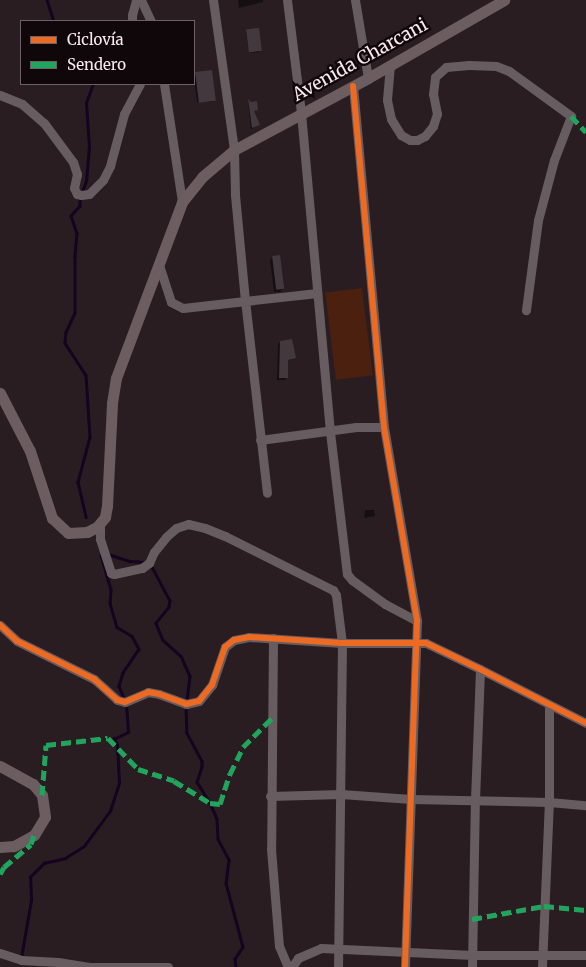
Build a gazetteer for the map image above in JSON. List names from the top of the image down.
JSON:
{
  "streets": {
    "main road": ["Avenida Charcani"]
  },
  "legend": ["Ciclovía", "Sendero"]
}
